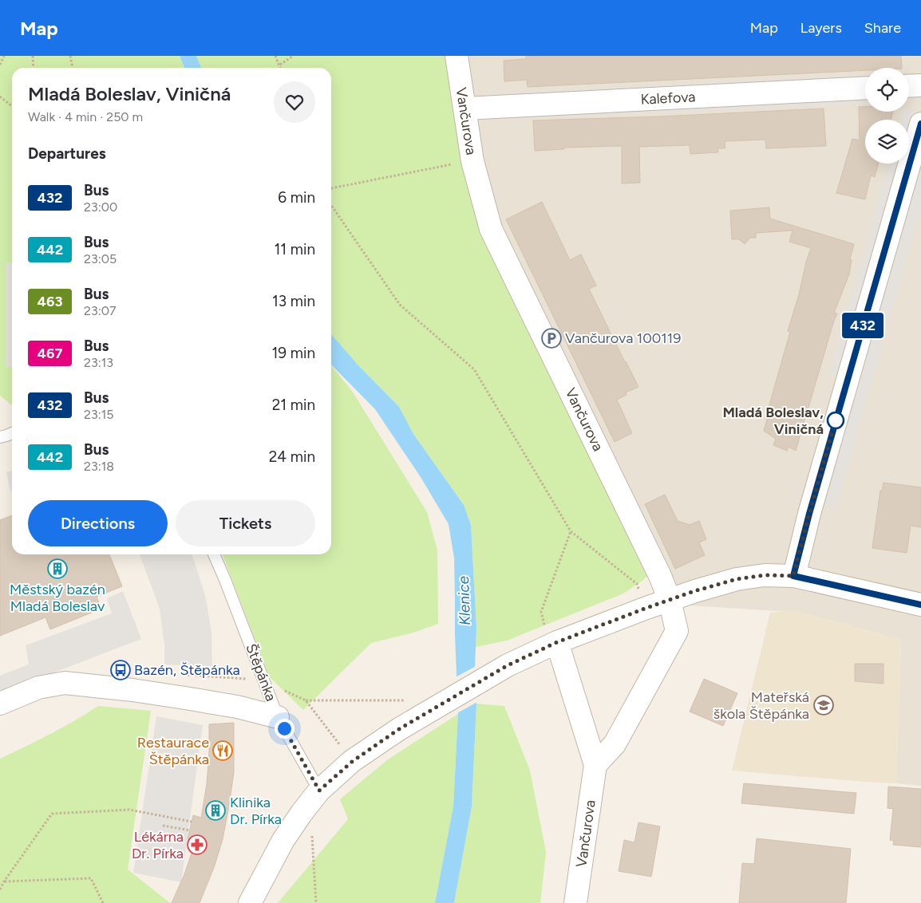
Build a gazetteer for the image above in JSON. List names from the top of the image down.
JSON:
{
  "streets": {
    "street": ["Kalefova", "Vančurova"],
    "lane": ["Štěpánka"]
  },
  "crossings": [
    ["Kalefova", "Vančurova"]
  ],
  "water": ["Klenice"],
  "places": {
    "parking": ["Vančurova 100119"],
    "other": ["Mladá Boleslav, Viničná"],
    "building": ["Městský bazén Mladá Boleslav", "Klinika Dr. Pírka"],
    "bus stop": ["Bazén, Štěpánka"],
    "school or university": ["Mateřská škola Štěpánka"],
    "restaurant": ["Restaurace Štěpánka"],
    "pharmacy": ["Lékárna Dr. Pírka"]
  },
  "lines": ["bus line 432"],
  "page": {
    "header": "Map",
    "nav": ["Map", "Layers", "Share"],
    "on_map": "432",
    "heading": [
      ["Mladá Boleslav, Viničná", "Walk · 4 min · 250 m"],
      "Departures"
    ],
    "list": [
      {
        "mark": "432",
        "name": "Bus",
        "note": "23:00",
        "value": "6 min"
      },
      {
        "mark": "442",
        "name": "Bus",
        "note": "23:05",
        "value": "11 min"
      },
      {
        "mark": "463",
        "name": "Bus",
        "note": "23:07",
        "value": "13 min"
      },
      {
        "mark": "467",
        "name": "Bus",
        "note": "23:13",
        "value": "19 min"
      },
      {
        "mark": "432",
        "name": "Bus",
        "note": "23:15",
        "value": "21 min"
      },
      {
        "mark": "442",
        "name": "Bus",
        "note": "23:18",
        "value": "24 min"
      }
    ],
    "buttons": ["Directions", "Tickets"]
  }
}
